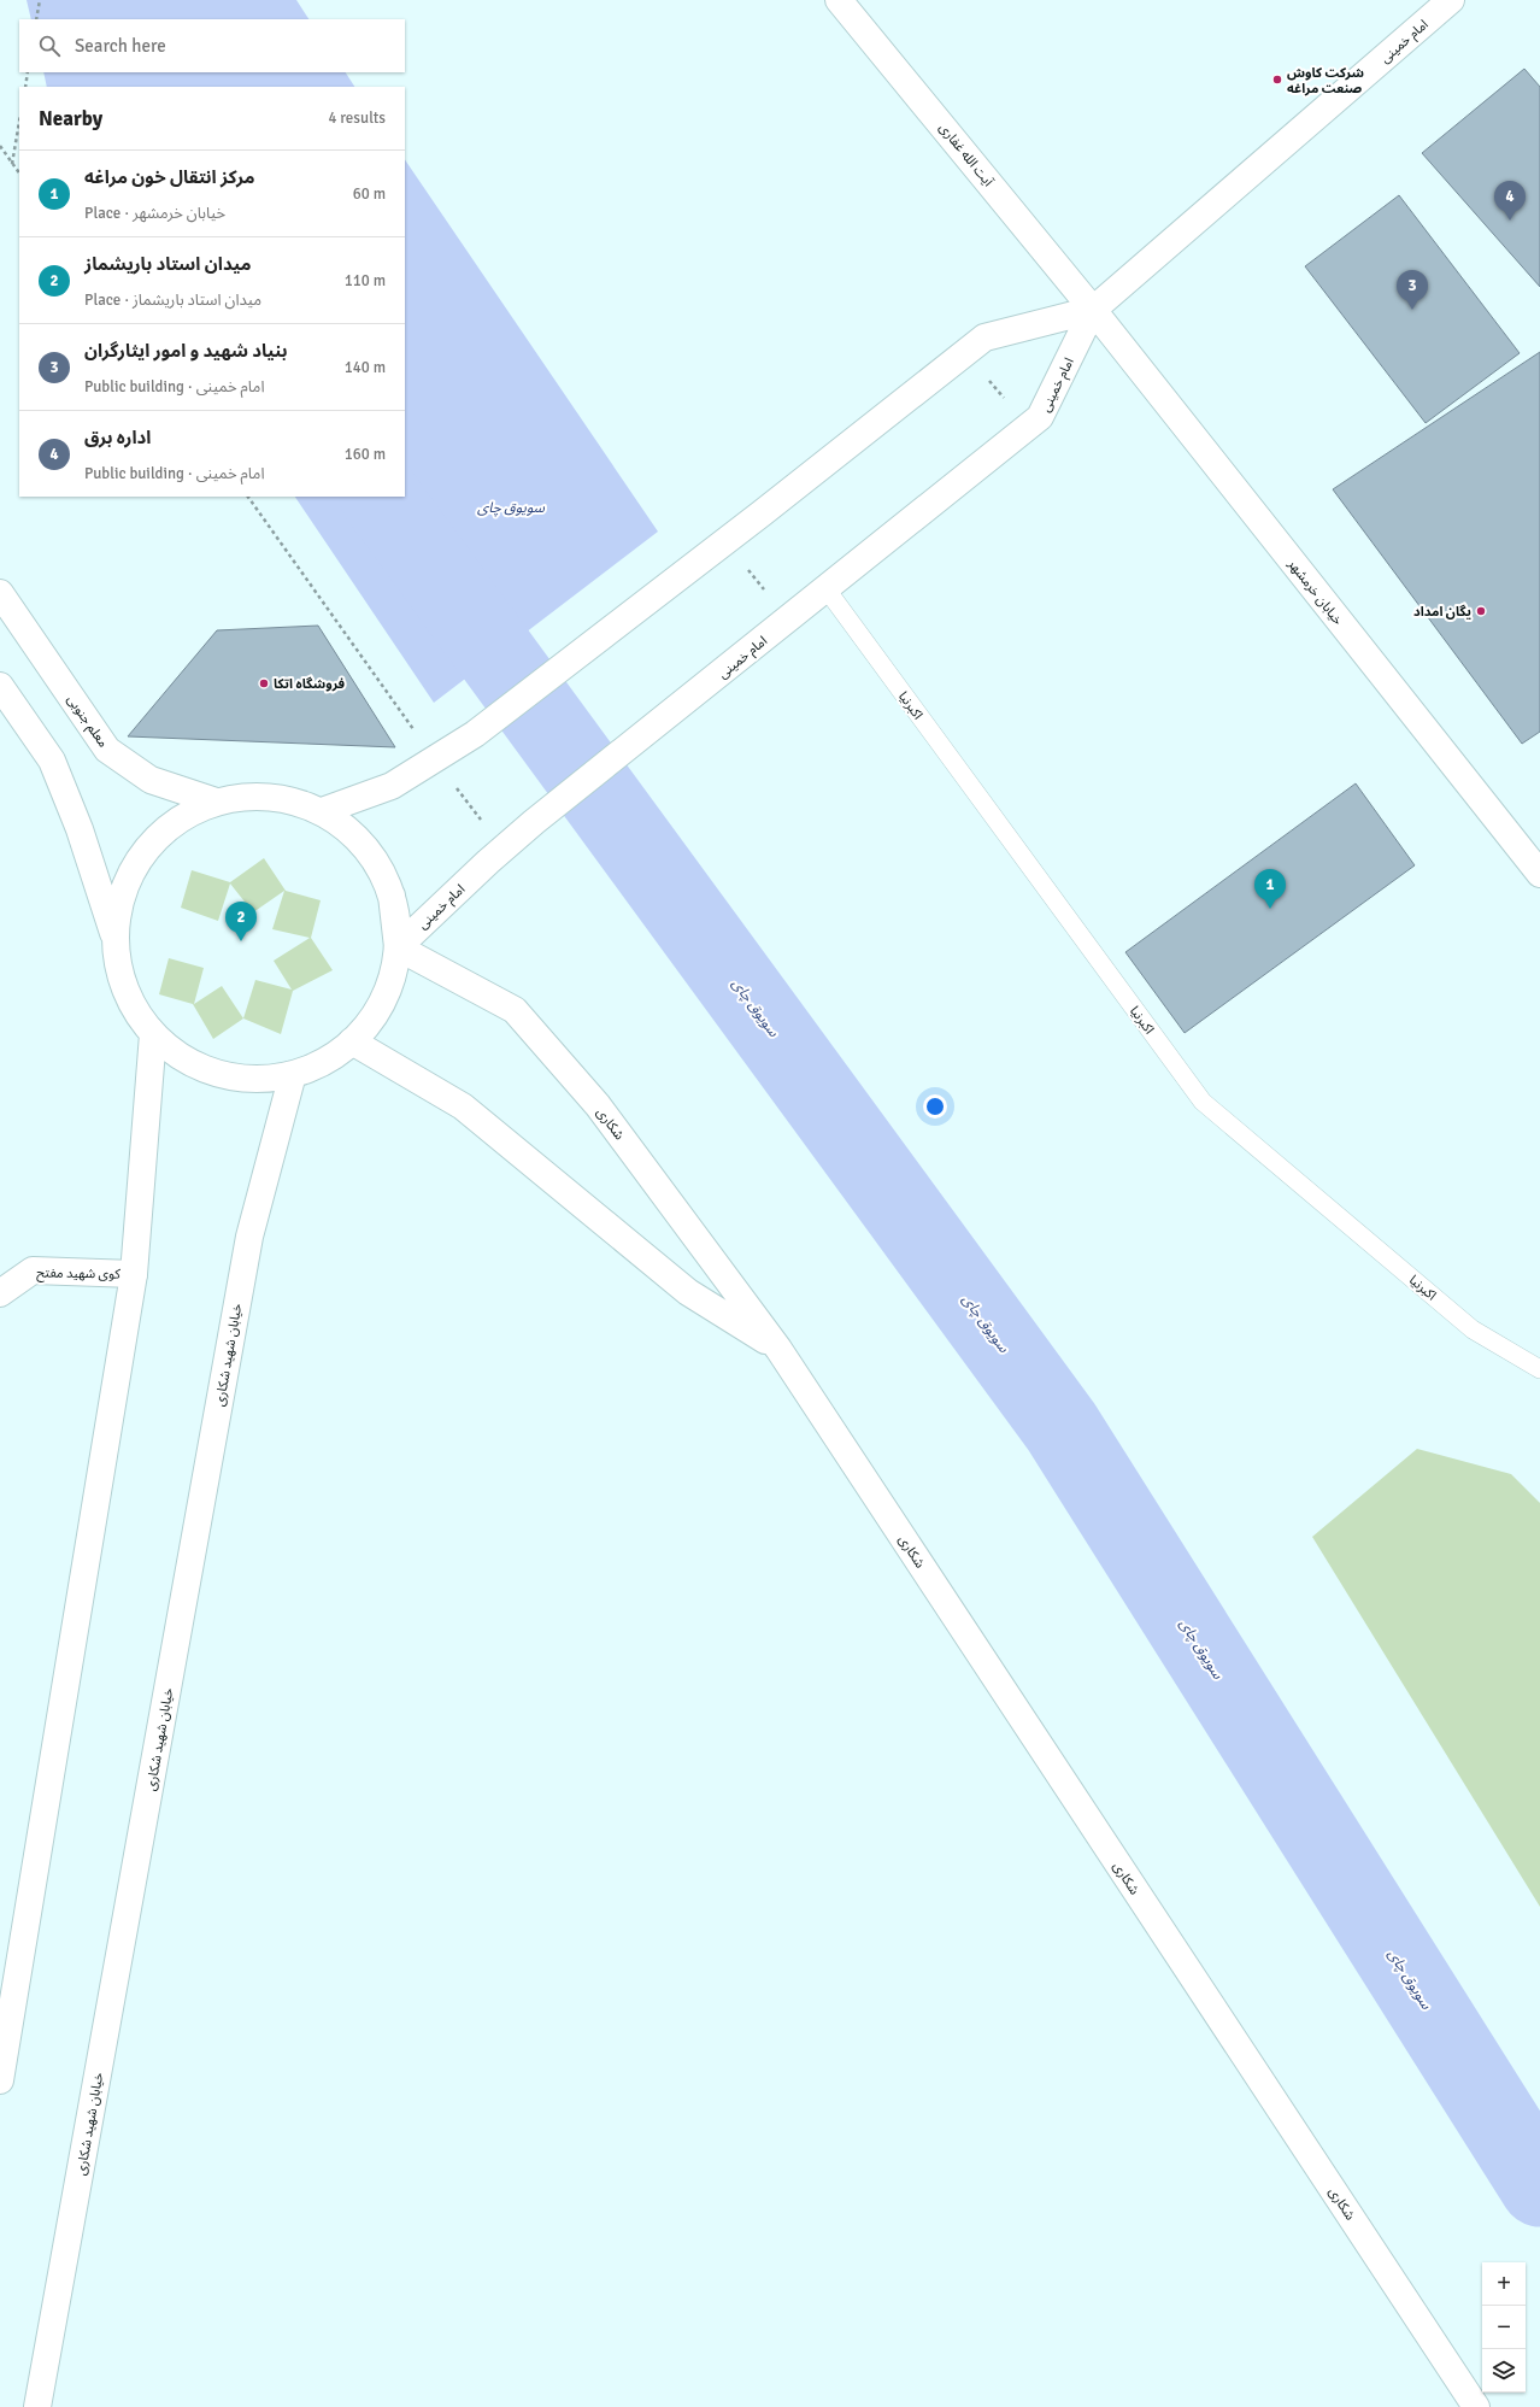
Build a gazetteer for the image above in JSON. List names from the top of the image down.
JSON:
{
  "streets": {
    "street": [
      "امام خمینی",
      "آیت الله غفاری",
      "خیابان خرمشهر",
      "معلم جنوبی",
      "شکاری",
      "کوی شهید مفتح",
      "خیابان شهید شکاری"
    ],
    "lane": ["اکبرنیا"]
  },
  "crossings": [
    ["امام خمینی", "آیت الله غفاری"],
    ["امام خمینی", "خیابان خرمشهر"],
    ["امام خمینی", "اکبرنیا"],
    ["امام خمینی", "شکاری"],
    ["آیت الله غفاری", "خیابان خرمشهر"]
  ],
  "water": ["سویوق چای"],
  "places": ["شرکت کاوش صنعت مراغه", "یگان امداد", "فروشگاه اتکا"],
  "page": {
    "search": "Search here",
    "heading": ["Nearby", "4 results"],
    "list": [
      {
        "mark": "1",
        "name": "مرکز انتقال خون مراغه",
        "note": "Place · خیابان خرمشهر",
        "value": "60 m"
      },
      {
        "mark": "2",
        "name": "ميدان استاد باریشماز",
        "note": "Place · ميدان استاد باریشماز",
        "value": "110 m"
      },
      {
        "mark": "3",
        "name": "بنیاد شهید و امور ایثارگران",
        "note": "Public building · امام خمینی",
        "value": "140 m"
      },
      {
        "mark": "4",
        "name": "اداره برق",
        "note": "Public building · امام خمینی",
        "value": "160 m"
      }
    ],
    "pins": [
      "4",
      "3",
      "1",
      "2"
    ],
    "map_buttons": ["+", "−"]
  }
}
